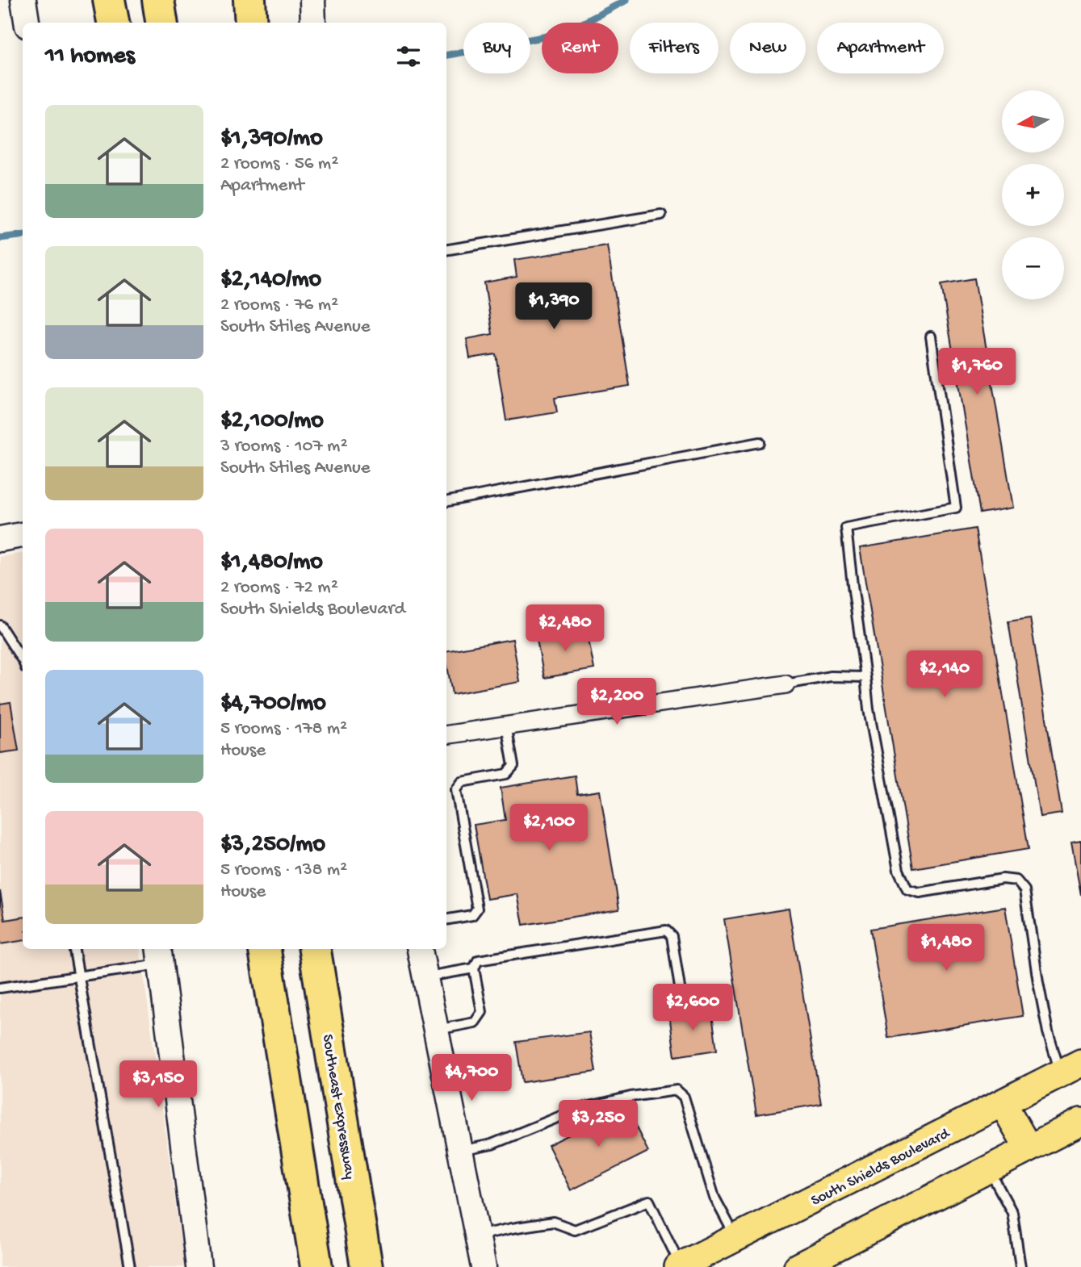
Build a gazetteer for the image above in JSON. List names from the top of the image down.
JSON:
{
  "streets": {
    "highway": ["Southeast Expressway"],
    "main road": ["South Shields Boulevard"]
  },
  "north": "left",
  "page": {
    "chip": [
      "Buy",
      "Rent",
      "Filters",
      "New",
      "Apartment"
    ],
    "heading": "11 homes",
    "map_buttons": ["+", "−"],
    "list": [
      {
        "name": "$1,390/mo",
        "note": "2 rooms · 56 m² · Apartment"
      },
      {
        "name": "$2,140/mo",
        "note": "2 rooms · 76 m² · South Stiles Avenue"
      },
      {
        "name": "$2,100/mo",
        "note": "3 rooms · 107 m² · South Stiles Avenue"
      },
      {
        "name": "$1,480/mo",
        "note": "2 rooms · 72 m² · South Shields Boulevard"
      },
      {
        "name": "$4,700/mo",
        "note": "5 rooms · 178 m² · House"
      },
      {
        "name": "$3,250/mo",
        "note": "5 rooms · 138 m² · House"
      }
    ],
    "price": [
      "$1,390",
      "$1,760",
      "$2,480",
      "$2,140",
      "$2,200",
      "$2,100",
      "$1,480",
      "$2,600",
      "$4,700",
      "$3,150",
      "$3,250"
    ]
  }
}
